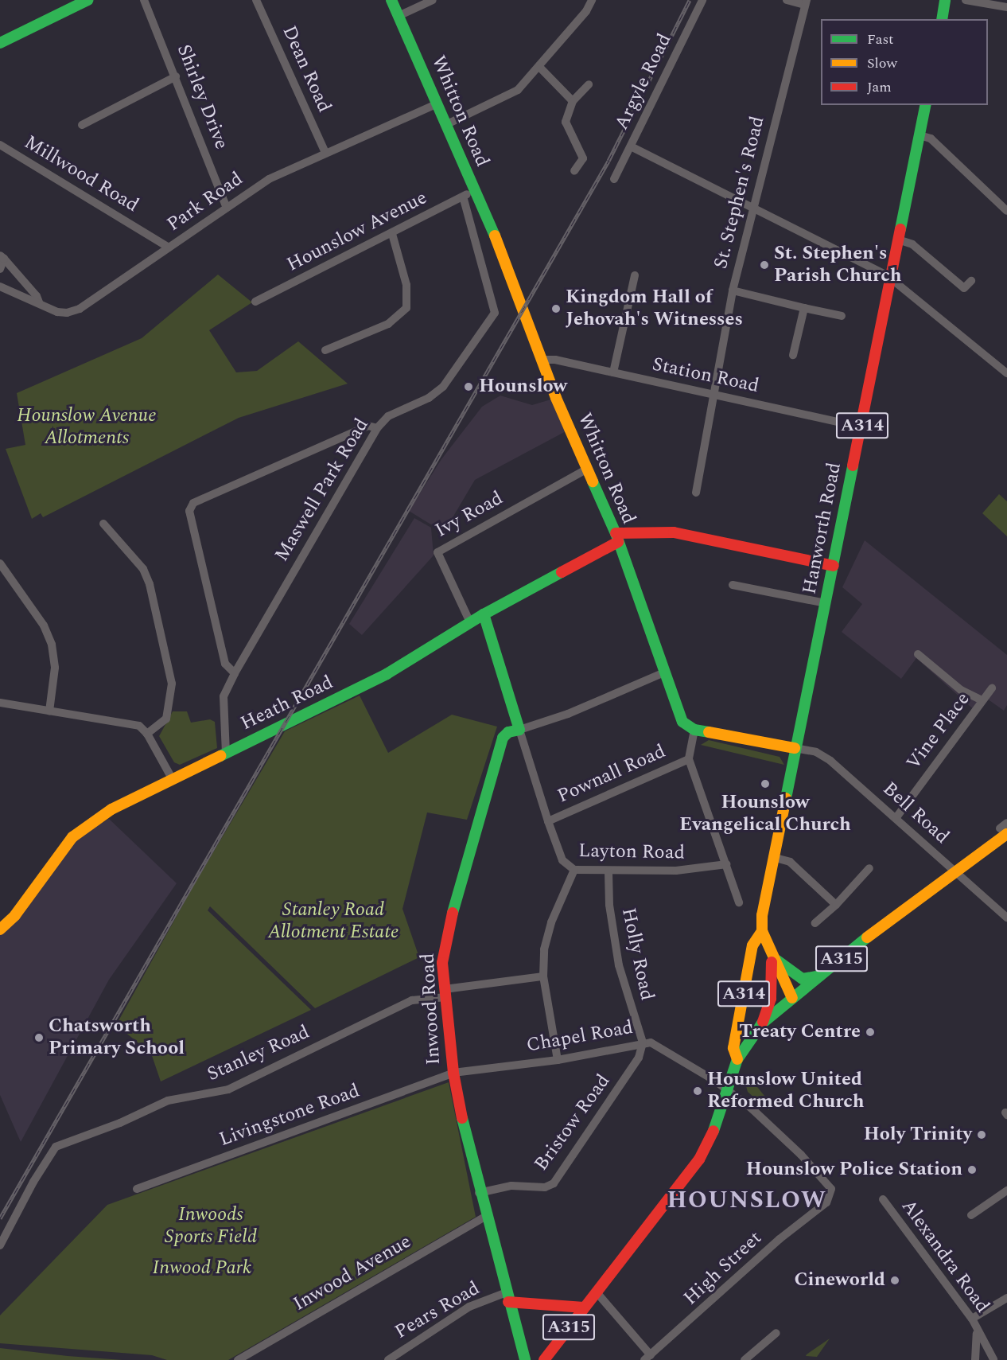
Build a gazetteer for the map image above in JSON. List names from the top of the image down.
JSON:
{
  "streets": {
    "main road": [
      "Whitton Road",
      "A314",
      "Hanworth Road",
      "Heath Road",
      "A315",
      "Inwood Road"
    ],
    "street": [
      "Dean Road",
      "Argyle Road",
      "Shirley Drive",
      "Millwood Road",
      "St. Stephen's Road",
      "Park Road",
      "Hounslow Avenue",
      "Station Road",
      "Maswell Park Road",
      "Ivy Road",
      "Vine Place",
      "Pownall Road",
      "Bell Road",
      "Layton Road",
      "Holly Road",
      "Chapel Road",
      "Stanley Road",
      "Livingstone Road",
      "Bristow Road",
      "Alexandra Road",
      "High Street",
      "Inwood Avenue",
      "Pears Road"
    ]
  },
  "crossings": [
    ["Dean Road", "Park Road"],
    ["Shirley Drive", "Park Road"],
    ["Whitton Road", "Park Road"],
    ["Whitton Road", "Hounslow Avenue"],
    ["Whitton Road", "Station Road"],
    ["Whitton Road", "Ivy Road"],
    ["Whitton Road", "Heath Road"],
    ["Millwood Road", "Park Road"],
    ["St. Stephen's Road", "Station Road"],
    ["Hounslow Avenue", "Maswell Park Road"],
    ["Station Road", "Hanworth Road"],
    ["Maswell Park Road", "Heath Road"],
    ["Ivy Road", "Heath Road"],
    ["Hanworth Road", "Bell Road"],
    ["Hanworth Road", "A315"],
    ["Hanworth Road", "Chapel Road"],
    ["Vine Place", "Bell Road"],
    ["Pownall Road", "Layton Road"],
    ["Bell Road", "A315"],
    ["Layton Road", "Holly Road"],
    ["Layton Road", "Inwood Road"],
    ["Holly Road", "Chapel Road"],
    ["Holly Road", "Bristow Road"],
    ["Inwood Road", "Chapel Road"],
    ["Inwood Road", "Stanley Road"],
    ["Inwood Road", "Livingstone Road"],
    ["Inwood Road", "Bristow Road"],
    ["Inwood Road", "Inwood Avenue"],
    ["Inwood Road", "Pears Road"],
    ["Chapel Road", "Livingstone Road"],
    ["Chapel Road", "Bristow Road"],
    ["Chapel Road", "High Street"]
  ],
  "districts": ["HOUNSLOW"],
  "parks": [
    "Hounslow Avenue Allotments",
    "Stanley Road Allotment Estate",
    "Inwoods Sports Field",
    "Inwood Park"
  ],
  "places": [
    "St. Stephen's Parish Church",
    "Kingdom Hall of Jehovah's Witnesses",
    "Hounslow",
    "Hounslow Evangelical Church",
    "Treaty Centre",
    "Chatsworth Primary School",
    "Hounslow United Reformed Church",
    "Holy Trinity",
    "Hounslow Police Station",
    "Cineworld"
  ],
  "legend": ["Fast", "Slow", "Jam"]
}
